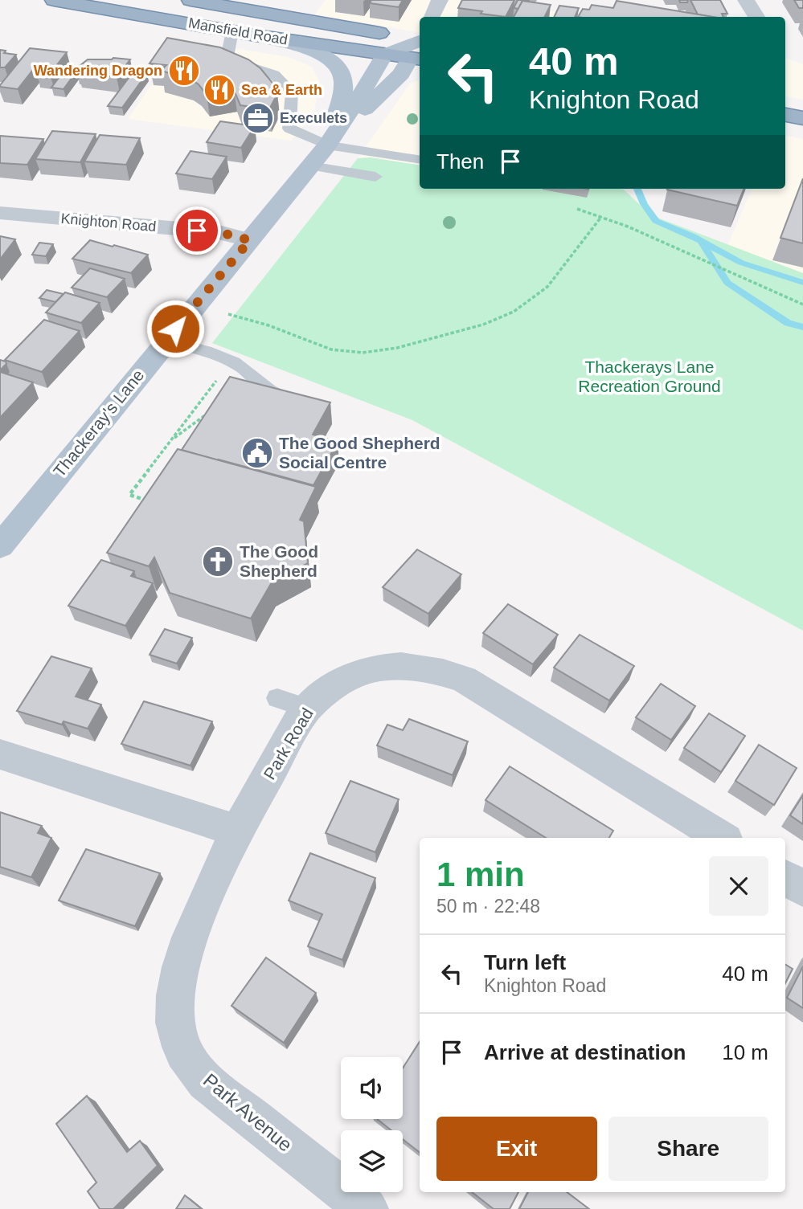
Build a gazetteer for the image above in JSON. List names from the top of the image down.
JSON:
{
  "streets": {
    "highway": ["Mansfield Road"],
    "main road": ["Thackeray's Lane"],
    "street": ["Knighton Road", "Park Road", "Park Avenue"]
  },
  "crossings": [
    ["Mansfield Road", "Thackeray's Lane"],
    ["Knighton Road", "Thackeray's Lane"],
    ["Park Road", "Park Avenue"]
  ],
  "parks": ["Thackerays Lane Recreation Ground"],
  "places": {
    "restaurant": ["Wandering Dragon", "Sea & Earth"],
    "office": ["Execulets"],
    "public building": ["The Good Shepherd Social Centre"],
    "church": ["The Good Shepherd"]
  },
  "page": {
    "turn": ["40 m", "Knighton Road"],
    "then": "Then",
    "heading": ["1 min", "50 m · 22:48"],
    "list": [
      {
        "name": "Turn left",
        "note": "Knighton Road",
        "value": "40 m"
      },
      {
        "name": "Arrive at destination",
        "value": "10 m"
      }
    ],
    "buttons": ["Exit", "Share"]
  }
}
